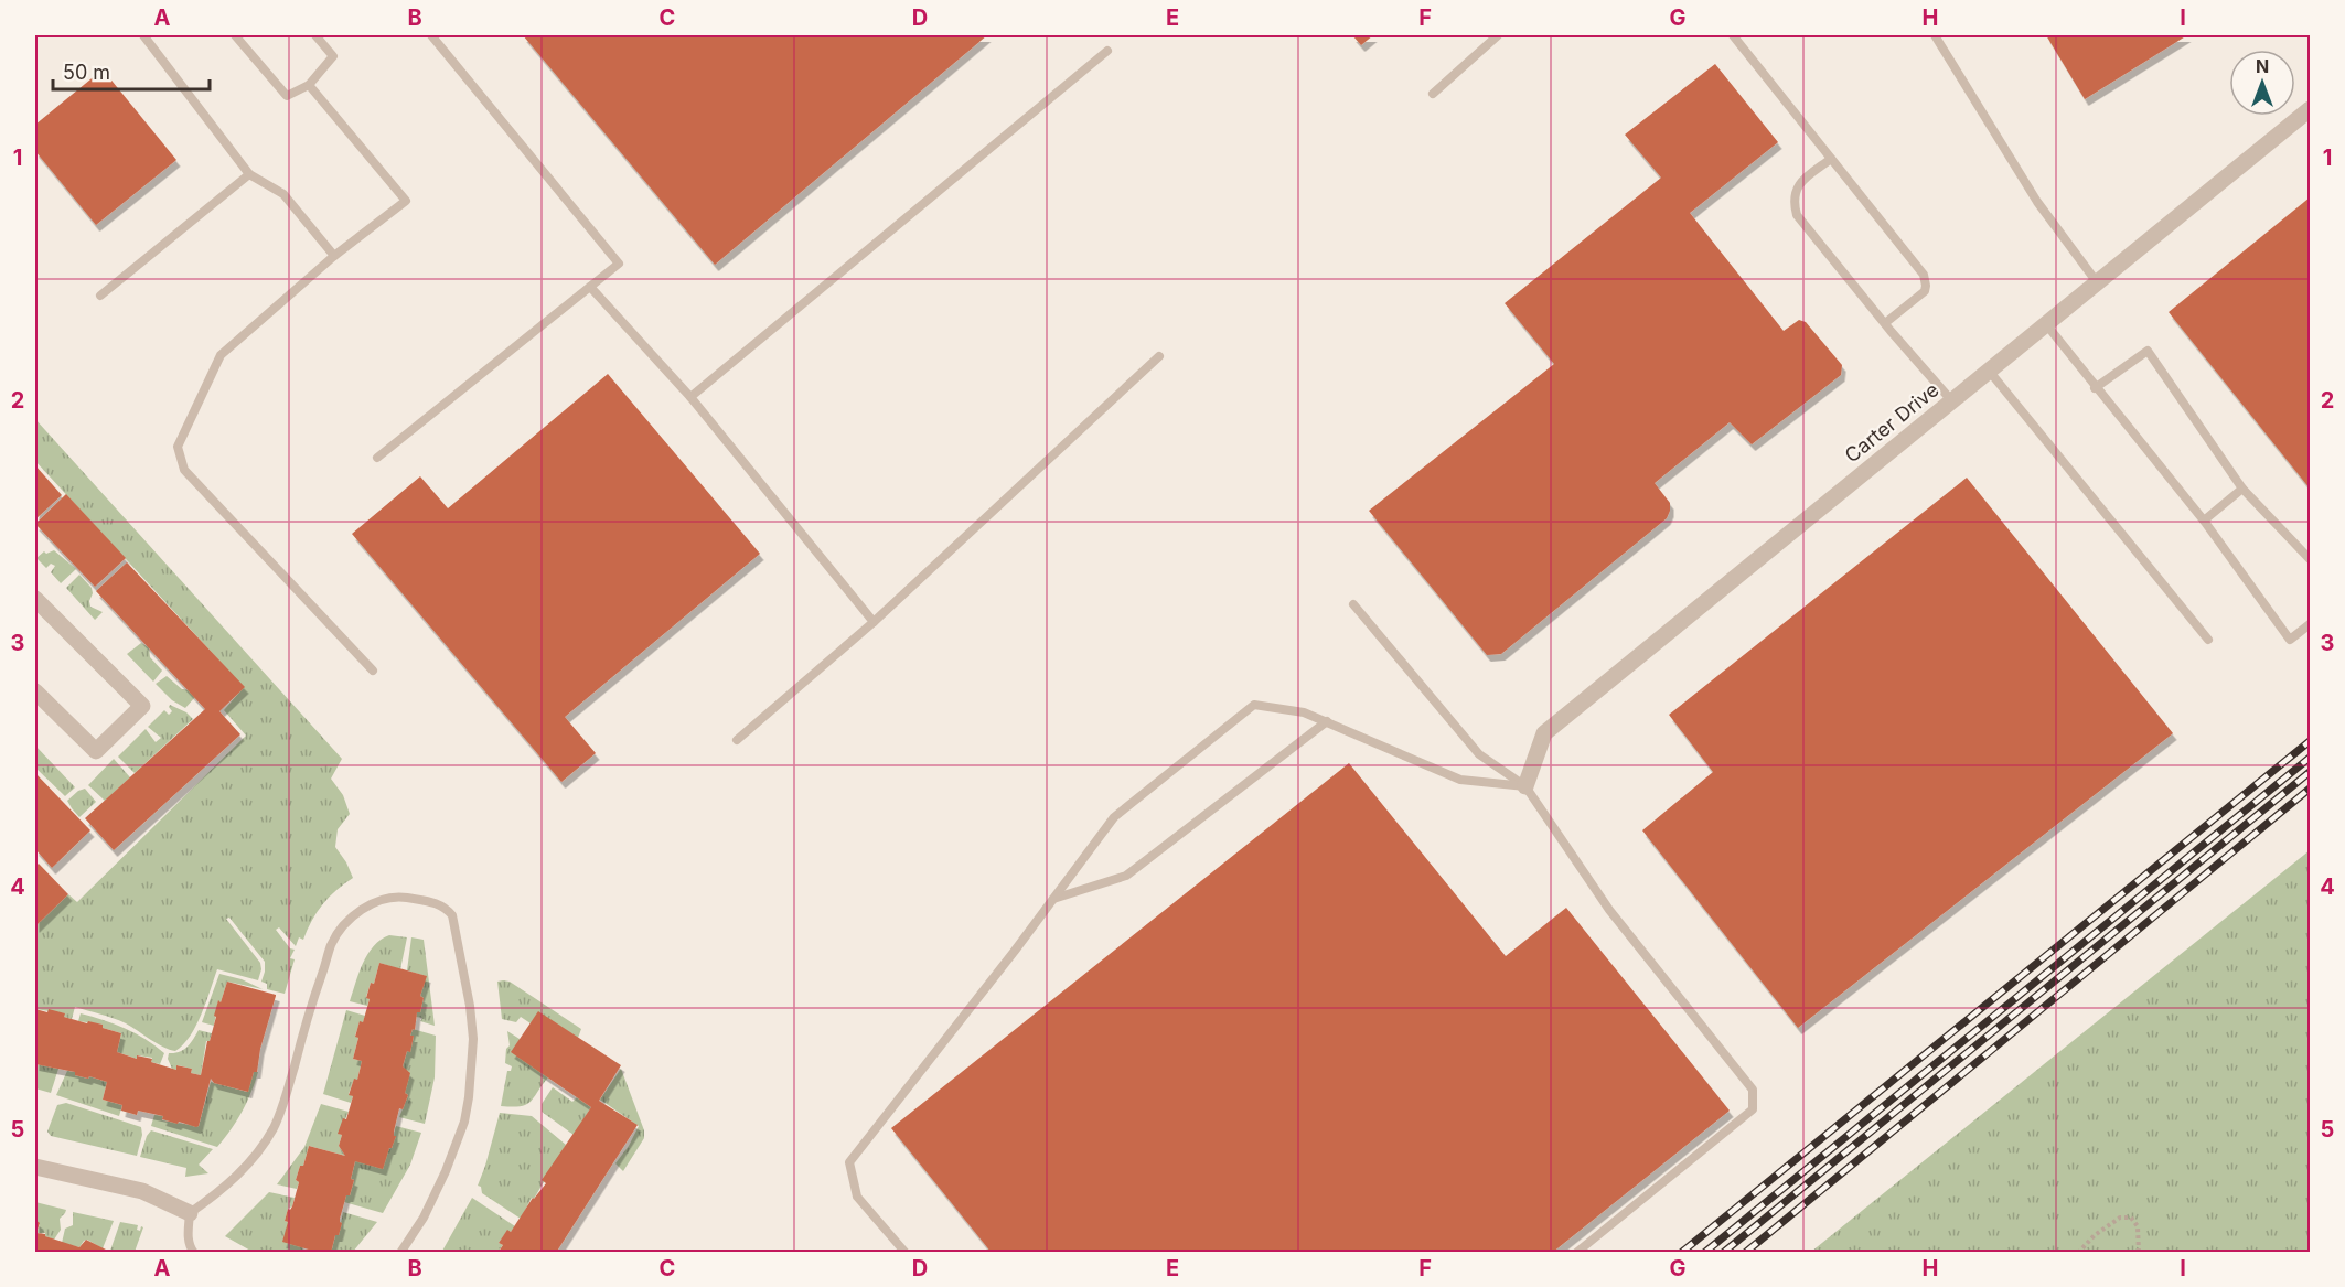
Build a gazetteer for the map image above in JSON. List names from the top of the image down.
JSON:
{
  "streets": {
    "street": ["Carter Drive"]
  },
  "scale_bar": "50 m",
  "north": "top",
  "grid": {
    "columns": [
      "A",
      "B",
      "C",
      "D",
      "E",
      "F",
      "G",
      "H",
      "I"
    ],
    "rows": [
      "1",
      "2",
      "3",
      "4",
      "5"
    ]
  }
}
